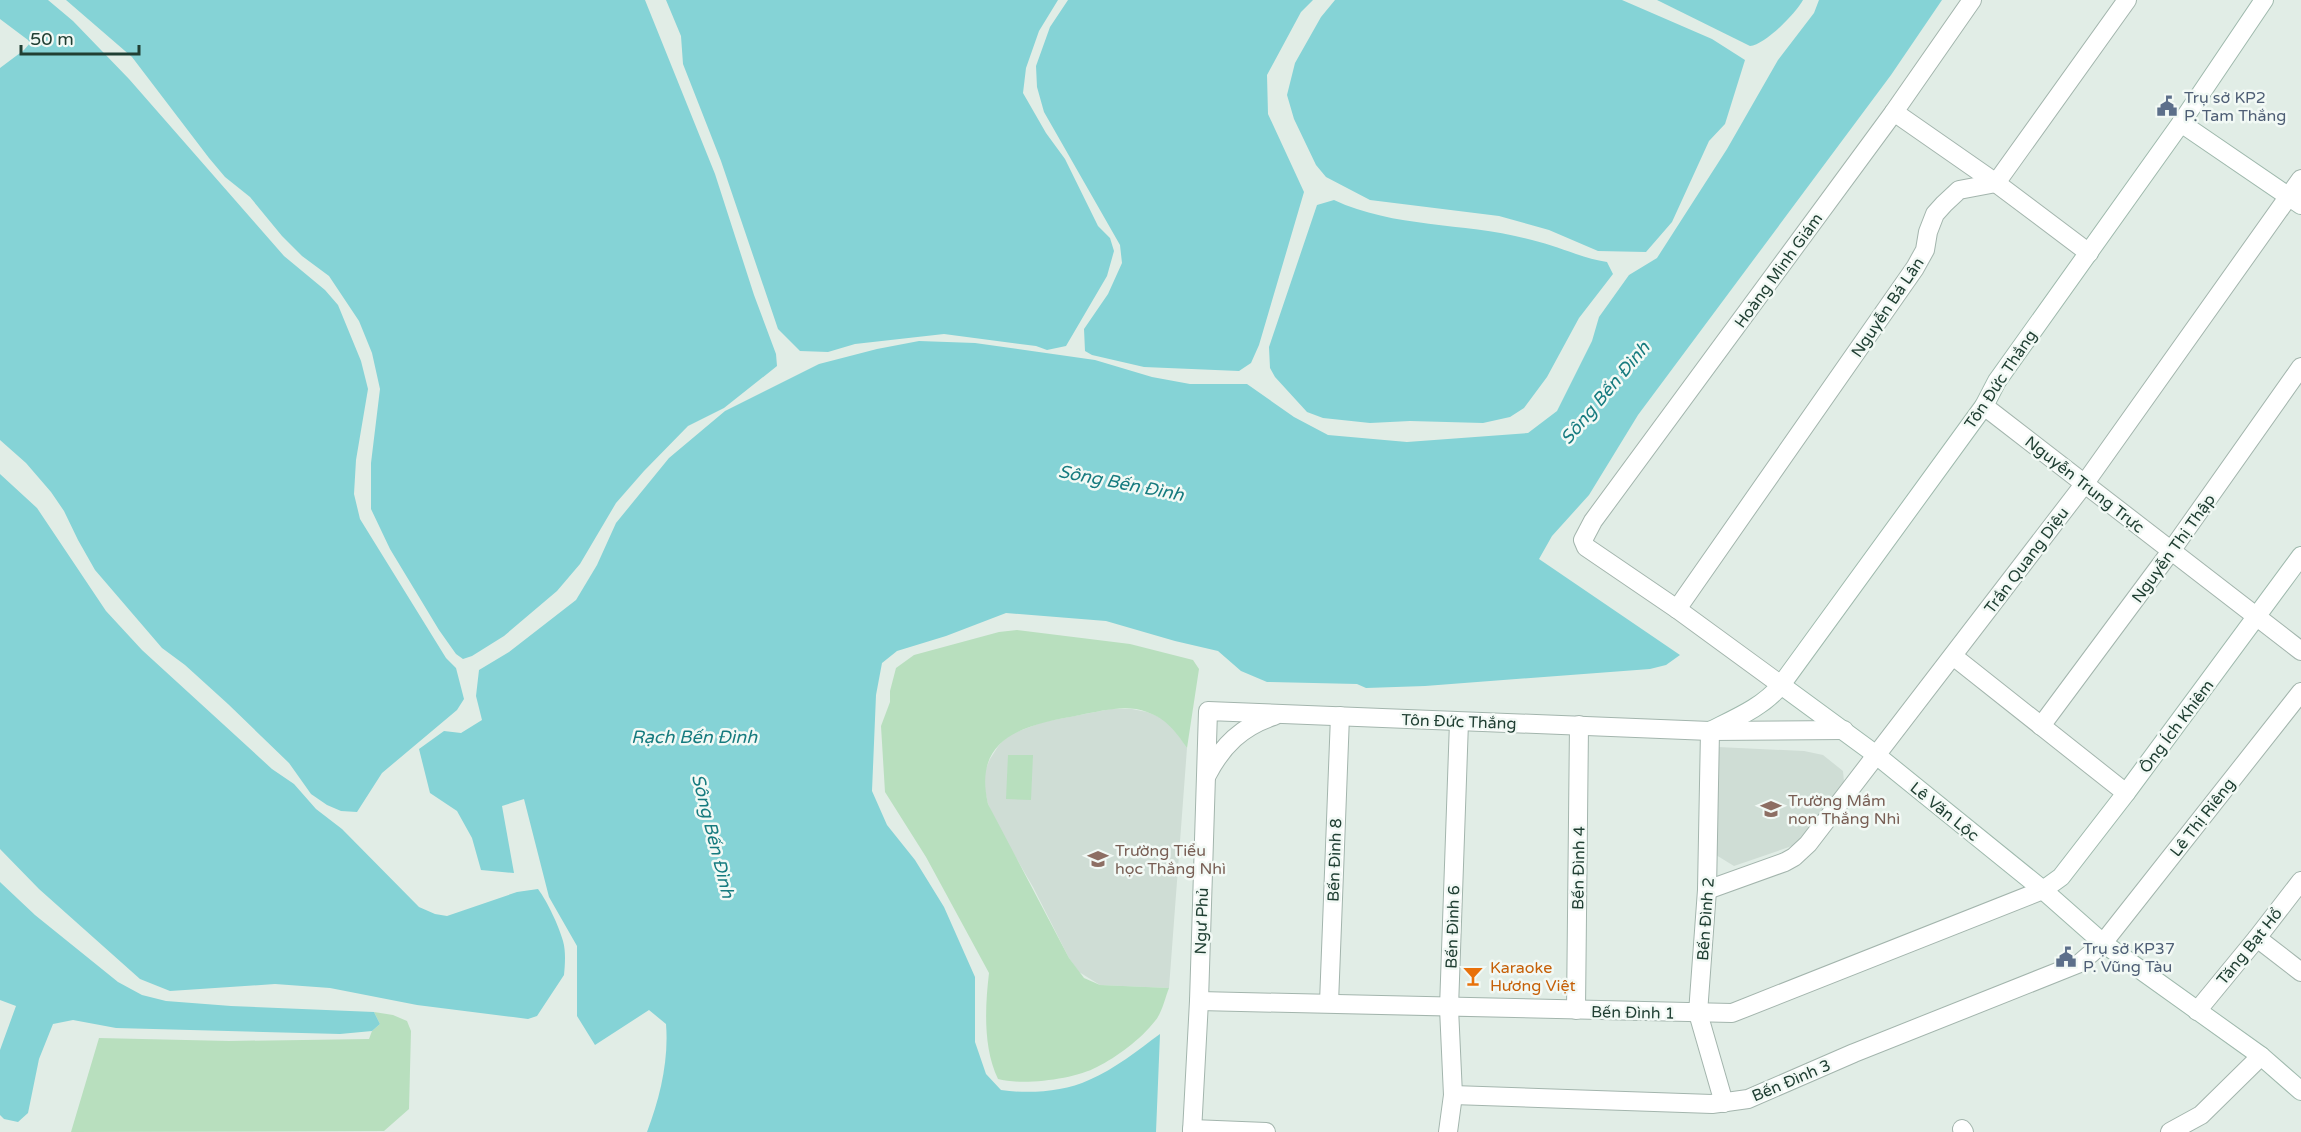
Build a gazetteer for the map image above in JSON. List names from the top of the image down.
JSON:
{
  "streets": {
    "street": [
      "Hoàng Minh Giám",
      "Nguyễn Bá Lân",
      "Tôn Đức Thắng",
      "Nguyễn Trung Trực",
      "Nguyễn Thị Thập",
      "Trần Quang Diệu",
      "Ông Ích Khiêm",
      "Lê Văn Lộc",
      "Lê Thị Riêng",
      "Bến Đình 8",
      "Bến Đình 4",
      "Bến Đình 2",
      "Ngư Phủ",
      "Bến Đình 6",
      "Tăng Bạt Hổ",
      "Bến Đình 1",
      "Bến Đình 3"
    ]
  },
  "crossings": [
    ["Hoàng Minh Giám", "Lê Văn Lộc"],
    ["Nguyễn Bá Lân", "Lê Văn Lộc"],
    ["Tôn Đức Thắng", "Nguyễn Trung Trực"],
    ["Tôn Đức Thắng", "Lê Văn Lộc"],
    ["Tôn Đức Thắng", "Bến Đình 8"],
    ["Tôn Đức Thắng", "Bến Đình 4"],
    ["Tôn Đức Thắng", "Bến Đình 2"],
    ["Tôn Đức Thắng", "Ngư Phủ"],
    ["Tôn Đức Thắng", "Bến Đình 6"],
    ["Nguyễn Trung Trực", "Nguyễn Thị Thập"],
    ["Nguyễn Trung Trực", "Trần Quang Diệu"],
    ["Nguyễn Trung Trực", "Ông Ích Khiêm"],
    ["Trần Quang Diệu", "Lê Văn Lộc"],
    ["Trần Quang Diệu", "Bến Đình 2"],
    ["Ông Ích Khiêm", "Lê Văn Lộc"],
    ["Ông Ích Khiêm", "Bến Đình 1"],
    ["Lê Văn Lộc", "Lê Thị Riêng"],
    ["Lê Văn Lộc", "Tăng Bạt Hổ"],
    ["Lê Văn Lộc", "Bến Đình 1"],
    ["Lê Văn Lộc", "Bến Đình 3"],
    ["Lê Thị Riêng", "Bến Đình 3"],
    ["Bến Đình 8", "Bến Đình 1"],
    ["Bến Đình 4", "Bến Đình 1"],
    ["Bến Đình 2", "Bến Đình 1"],
    ["Bến Đình 2", "Bến Đình 3"],
    ["Ngư Phủ", "Bến Đình 1"],
    ["Bến Đình 6", "Bến Đình 1"],
    ["Bến Đình 6", "Bến Đình 3"]
  ],
  "water": ["Sông Bến Đình", "Rạch Bến Đình"],
  "places": {
    "public building": ["Trụ sở KP2 P. Tam Thắng", "Trụ sở KP37 P. Vũng Tàu"],
    "school or university": ["Trường Mầm non Thắng Nhì", "Trường Tiểu học Thắng Nhì"],
    "bar": ["Karaoke Hương Việt"]
  },
  "scale_bar": "50 m"
}
